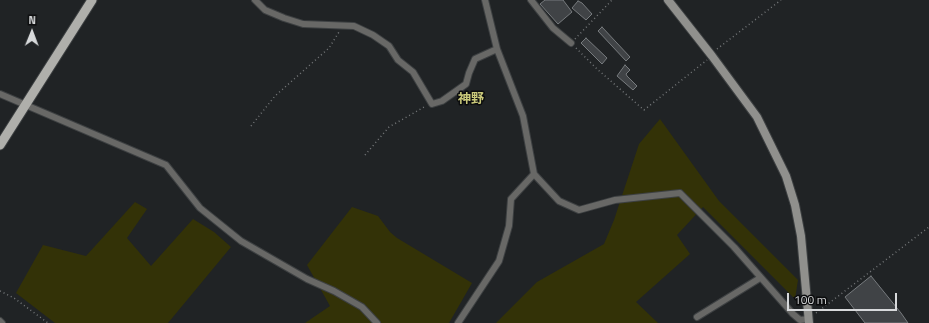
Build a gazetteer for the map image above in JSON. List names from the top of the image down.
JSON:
{
  "districts": ["神野"],
  "scale_bar": "100 m",
  "north": "top"
}
